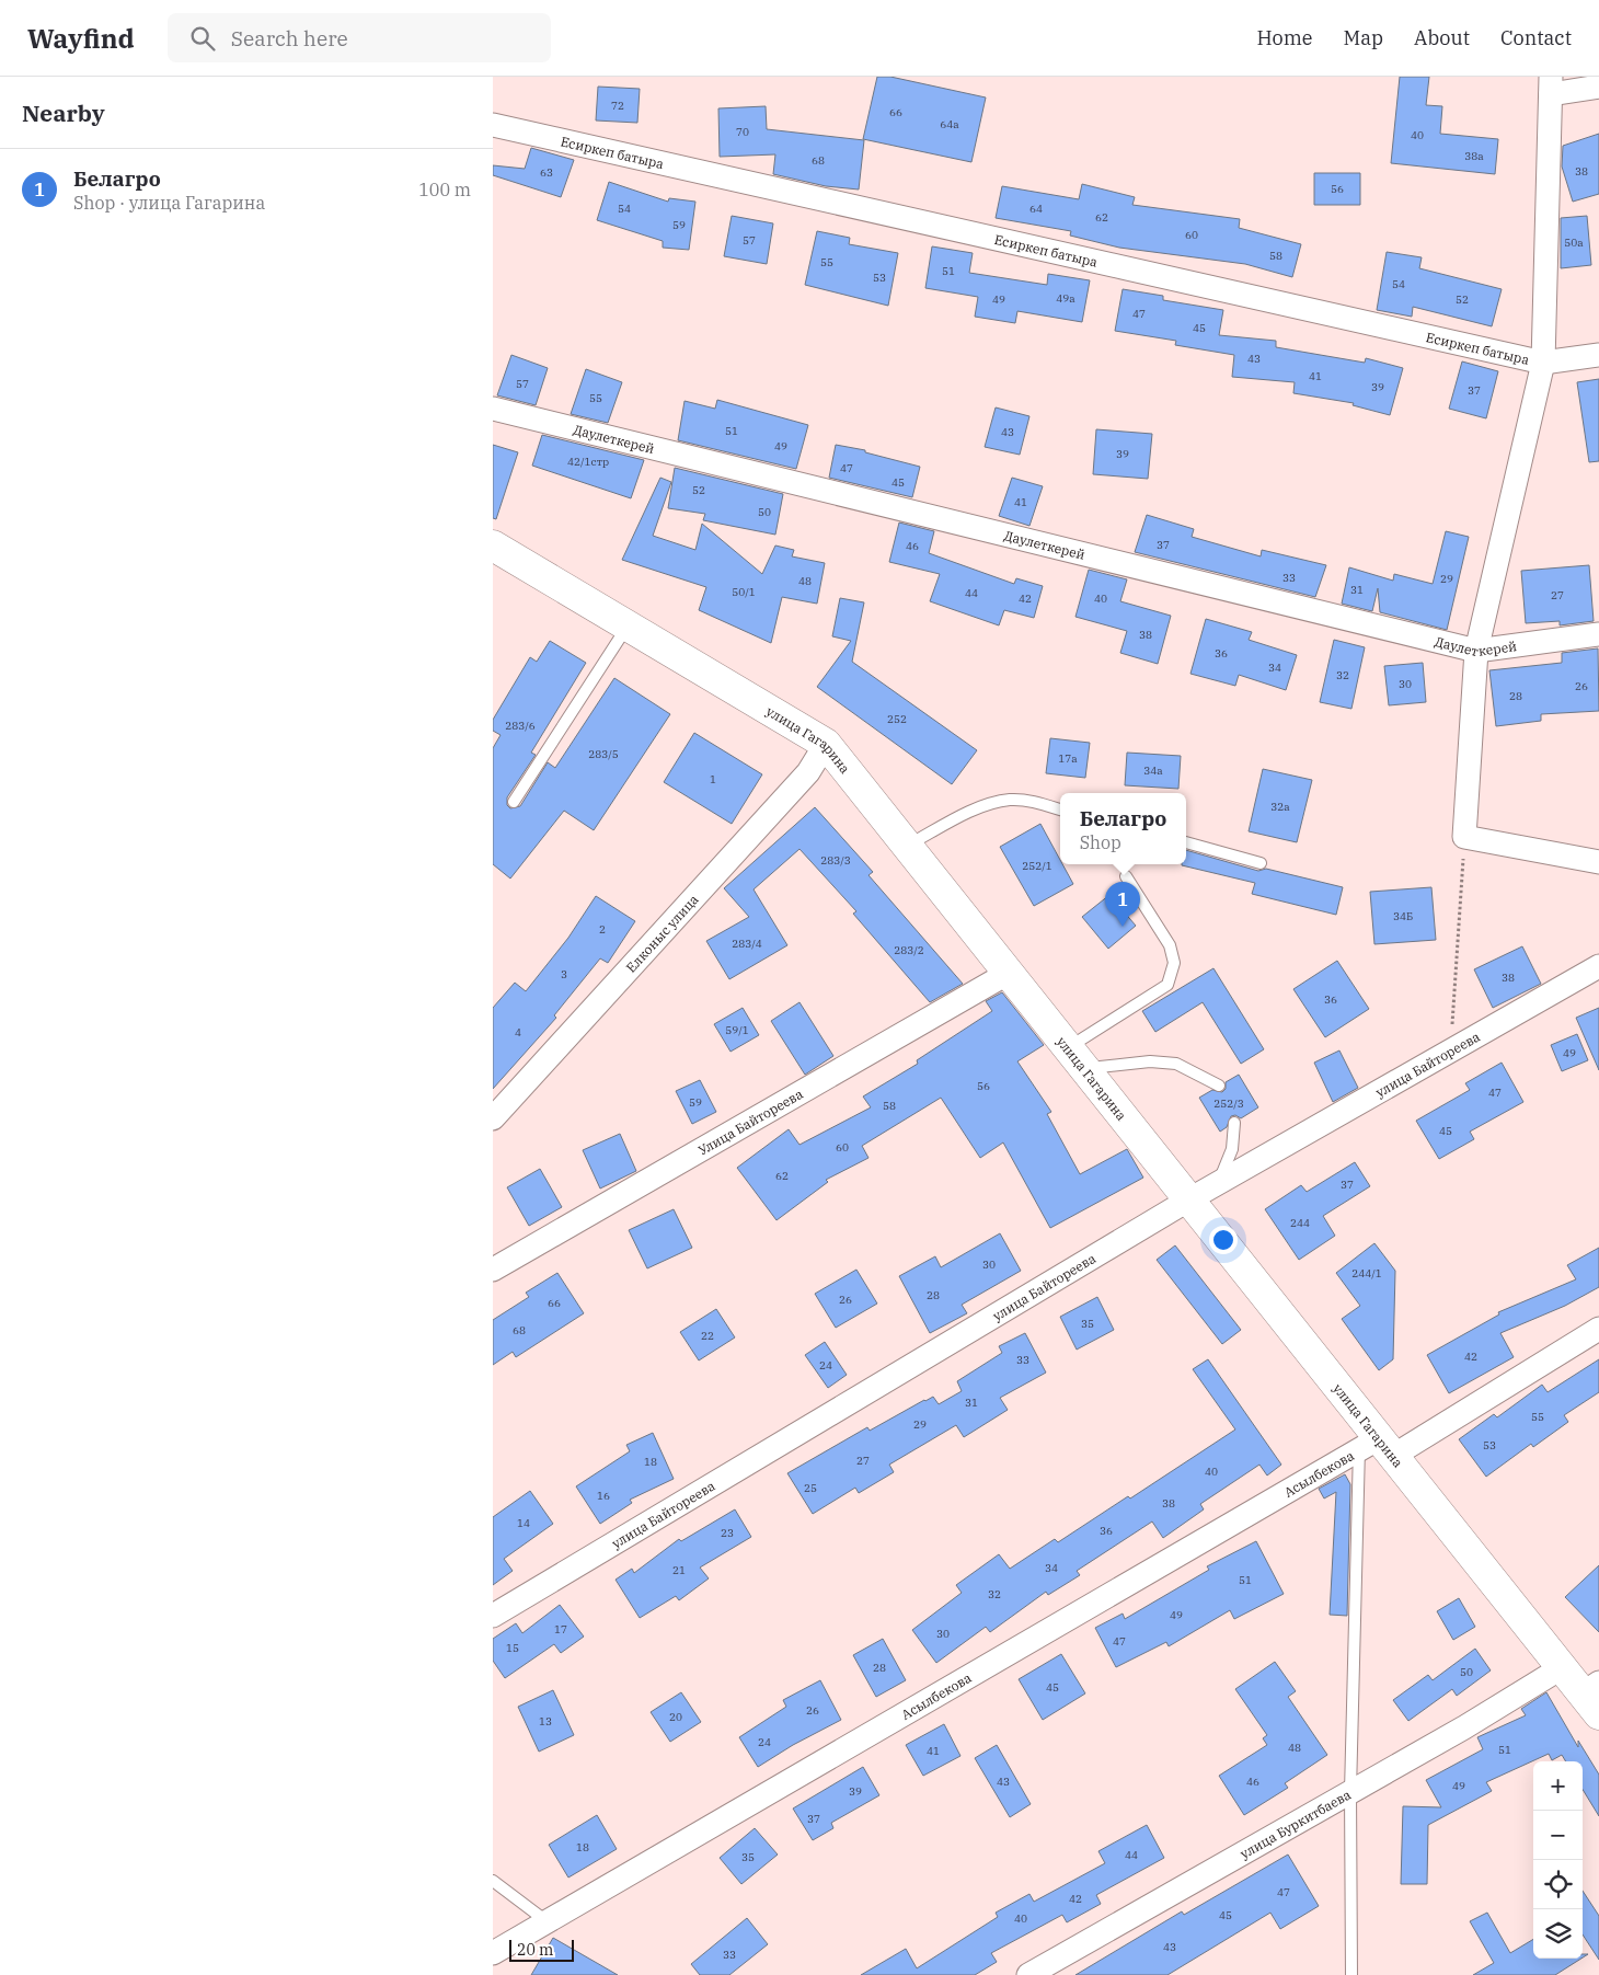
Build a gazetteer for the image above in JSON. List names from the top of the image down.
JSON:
{
  "streets": {
    "main road": ["улица Гагарина"],
    "street": [
      "Есиркеп батыра",
      "Даулеткерей",
      "Елконыс улица",
      "улица Байтореева",
      "Улица Байтореева",
      "Асылбекова",
      "улица Буркитбаева"
    ]
  },
  "crossings": [
    ["улица Гагарина", "Елконыс улица"],
    ["улица Гагарина", "улица Байтореева"],
    ["улица Гагарина", "Улица Байтореева"],
    ["улица Гагарина", "Асылбекова"],
    ["улица Гагарина", "улица Буркитбаева"]
  ],
  "house_numbers": [
    "72",
    "66",
    "64а",
    "70",
    "40",
    "38а",
    "68",
    "38",
    "63",
    "56",
    "54",
    "64",
    "62",
    "59",
    "60",
    "57",
    "50а",
    "58",
    "55",
    "51",
    "53",
    "54",
    "49а",
    "49",
    "52",
    "47",
    "45",
    "43",
    "41",
    "57",
    "39",
    "37",
    "55",
    "51",
    "43",
    "49",
    "39",
    "42/1стр",
    "47",
    "45",
    "52",
    "41",
    "50",
    "37",
    "46",
    "33",
    "29",
    "48",
    "31",
    "50/1",
    "44",
    "27",
    "42",
    "40",
    "38",
    "36",
    "34",
    "32",
    "30",
    "26",
    "28",
    "252",
    "283/6",
    "283/5",
    "17а",
    "34а",
    "1",
    "32а",
    "283/3",
    "252/1",
    "34Б",
    "2",
    "283/4",
    "283/2",
    "3",
    "38",
    "36",
    "59/1",
    "4",
    "49",
    "56",
    "47",
    "59",
    "252/3",
    "58",
    "45",
    "60",
    "62",
    "37",
    "244",
    "30",
    "244/1",
    "28",
    "26",
    "66",
    "35",
    "68",
    "22",
    "42",
    "33",
    "24",
    "31",
    "55",
    "29",
    "53",
    "27",
    "18",
    "40",
    "25",
    "16",
    "38",
    "14",
    "36",
    "23",
    "34",
    "21",
    "51",
    "32",
    "49",
    "17",
    "30",
    "47",
    "15",
    "28",
    "50",
    "45",
    "26",
    "20",
    "13",
    "24",
    "48",
    "51",
    "41",
    "43",
    "46",
    "49",
    "39",
    "37",
    "18",
    "44",
    "35",
    "47",
    "42",
    "45",
    "40",
    "43",
    "33"
  ],
  "scale_bar": "20 m",
  "page": {
    "header": "Wayfind",
    "search": "Search here",
    "nav": [
      "Home",
      "Map",
      "About",
      "Contact"
    ],
    "heading": "Nearby",
    "list": [
      {
        "mark": "1",
        "name": "Белагро",
        "note": "Shop · улица Гагарина",
        "value": "100 m"
      }
    ],
    "popup": ["Белагро", "Shop"],
    "pins": "1",
    "map_buttons": ["+", "−"],
    "scale": "20 m"
  }
}
